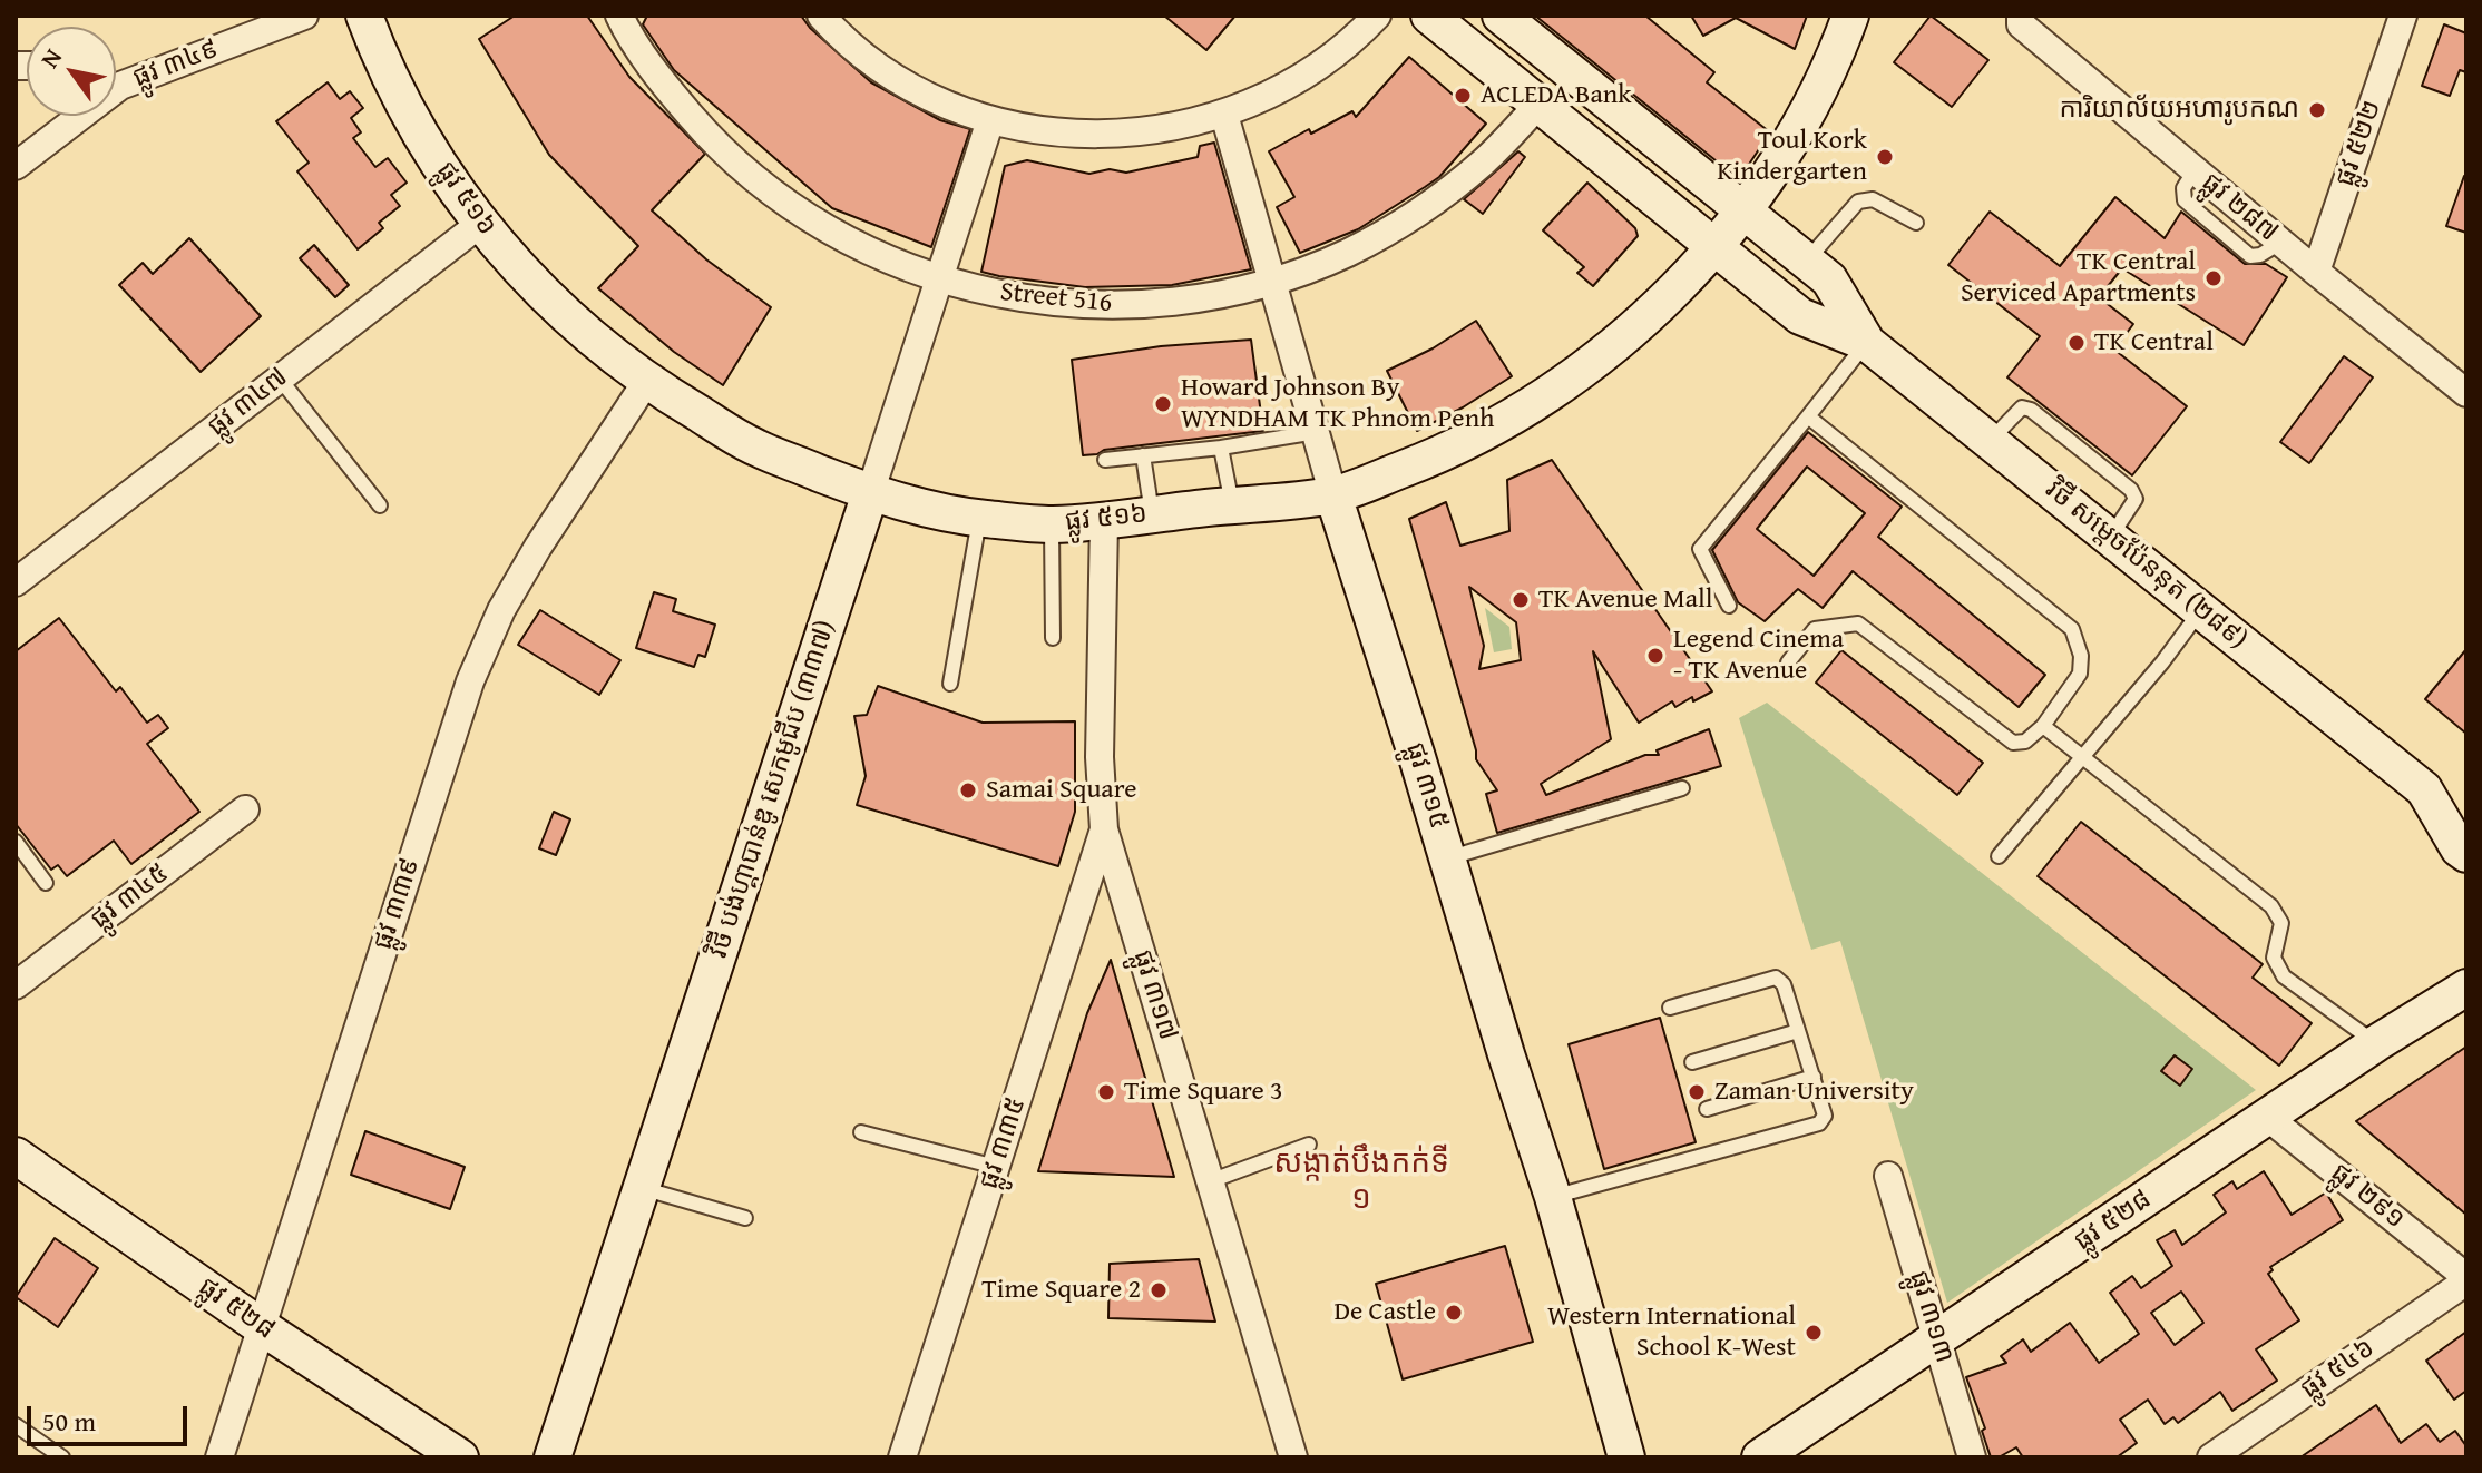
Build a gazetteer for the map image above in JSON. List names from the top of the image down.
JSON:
{
  "streets": {
    "street": [
      "ផ្លូវ ៣៤៩",
      "ផ្លូវ ៥២២",
      "ផ្លូវ ៥១៦",
      "ផ្លូវ ២៨៧",
      "Street 516",
      "ផ្លូវ ៣៤៧",
      "វិថី សម្តេចប៉ែននុត (២៨៩)",
      "ផ្លូវ ៣១៥",
      "វិថី បង់ហ្គាបាន់ឌូ សេកមូជីប (៣៣៧)",
      "ផ្លូវ ៣៤៥",
      "ផ្លូវ ៣៣៩",
      "ផ្លូវ ៣១៧",
      "ផ្លូវ ៣៣៥",
      "ផ្លូវ ២៩១",
      "ផ្លូវ ៥២៨",
      "ផ្លូវ ៣១៣",
      "ផ្លូវ ៥៤៦"
    ]
  },
  "crossings": [
    ["ផ្លូវ ៥២២", "ផ្លូវ ២៨៧"],
    ["ផ្លូវ ៥១៦", "ផ្លូវ ៣៤៧"],
    ["ផ្លូវ ៥១៦", "វិថី សម្តេចប៉ែននុត (២៨៩)"],
    ["ផ្លូវ ៥១៦", "ផ្លូវ ៣១៥"],
    ["ផ្លូវ ៥១៦", "វិថី បង់ហ្គាបាន់ឌូ សេកមូជីប (៣៣៧)"],
    ["ផ្លូវ ៥១៦", "ផ្លូវ ៣៣៩"],
    ["ផ្លូវ ៥១៦", "ផ្លូវ ៣១៧"],
    ["Street 516", "វិថី សម្តេចប៉ែននុត (២៨៩)"],
    ["Street 516", "ផ្លូវ ៣១៥"],
    ["Street 516", "វិថី បង់ហ្គាបាន់ឌូ សេកមូជីប (៣៣៧)"],
    ["ផ្លូវ ៣៣៩", "ផ្លូវ ៥២៨"],
    ["ផ្លូវ ៣១៧", "ផ្លូវ ៣៣៥"],
    ["ផ្លូវ ២៩១", "ផ្លូវ ៥២៨"],
    ["ផ្លូវ ២៩១", "ផ្លូវ ៥៤៦"],
    ["ផ្លូវ ៥២៨", "ផ្លូវ ៣១៣"]
  ],
  "districts": ["សង្កាត់បឹងកក់ទី ១"],
  "places": [
    "ACLEDA Bank",
    "ការិយាល័យអហារូបកណ",
    "Toul Kork Kindergarten",
    "TK Central Serviced Apartments",
    "TK Central",
    "Howard Johnson By WYNDHAM TK Phnom Penh",
    "TK Avenue Mall",
    "Legend Cinema - TK Avenue",
    "Samai Square",
    "Time Square 3",
    "Zaman University",
    "Time Square 2",
    "De Castle",
    "Western International School K-West"
  ],
  "scale_bar": "50 m",
  "north": "top left"
}
